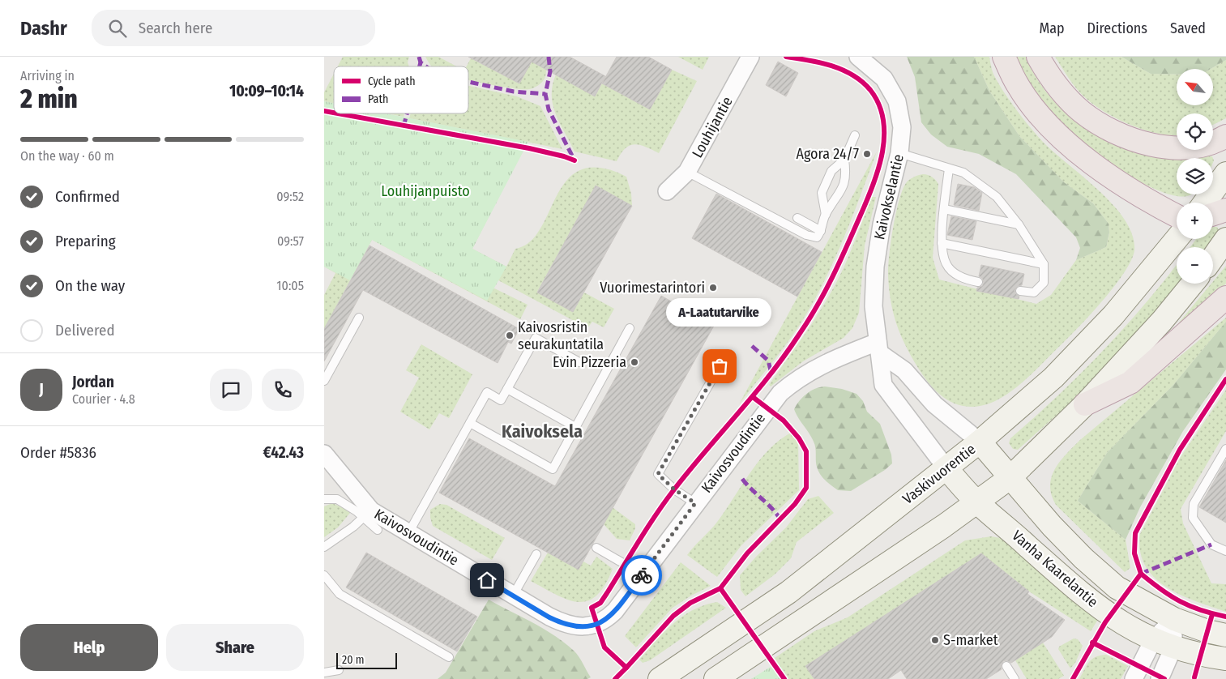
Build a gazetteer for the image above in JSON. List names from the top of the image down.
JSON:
{
  "streets": {
    "main road": ["Vaskivuorentie", "Vanha Kaarelantie"],
    "street": ["Louhijantie", "Kaivokselantie", "Kaivosvoudintie"]
  },
  "crossings": [
    ["Kaivokselantie", "Kaivosvoudintie"],
    ["Kaivokselantie", "Vaskivuorentie"],
    ["Kaivokselantie", "Vanha Kaarelantie"],
    ["Vaskivuorentie", "Vanha Kaarelantie"]
  ],
  "districts": ["Kaivoksela"],
  "parks": ["Louhijanpuisto"],
  "places": [
    "Agora 24/7",
    "Vuorimestarintori",
    "Kaivosristin seurakuntatila",
    "Evin Pizzeria",
    "A-Laatutarvike",
    "S-market"
  ],
  "legend": ["Cycle path", "Path"],
  "scale_bar": "20 m",
  "north": "top left",
  "page": {
    "header": "Dashr",
    "search": "Search here",
    "nav": ["Map", "Directions", "Saved"],
    "heading": ["2 min", "Arriving in", "10:09–10:14"],
    "panel": [
      "Jordan",
      "Courier · 4.8",
      "Order #5836",
      "€42.43"
    ],
    "map_buttons": ["+", "−"],
    "bar": "On the way · 60 m",
    "list": [
      ["Confirmed", "09:52"],
      ["Preparing", "09:57"],
      ["On the way", "10:05"],
      "Delivered"
    ],
    "bubble": "A-Laatutarvike",
    "round": "J",
    "buttons": ["Help", "Share"],
    "scale": "20 m"
  }
}
